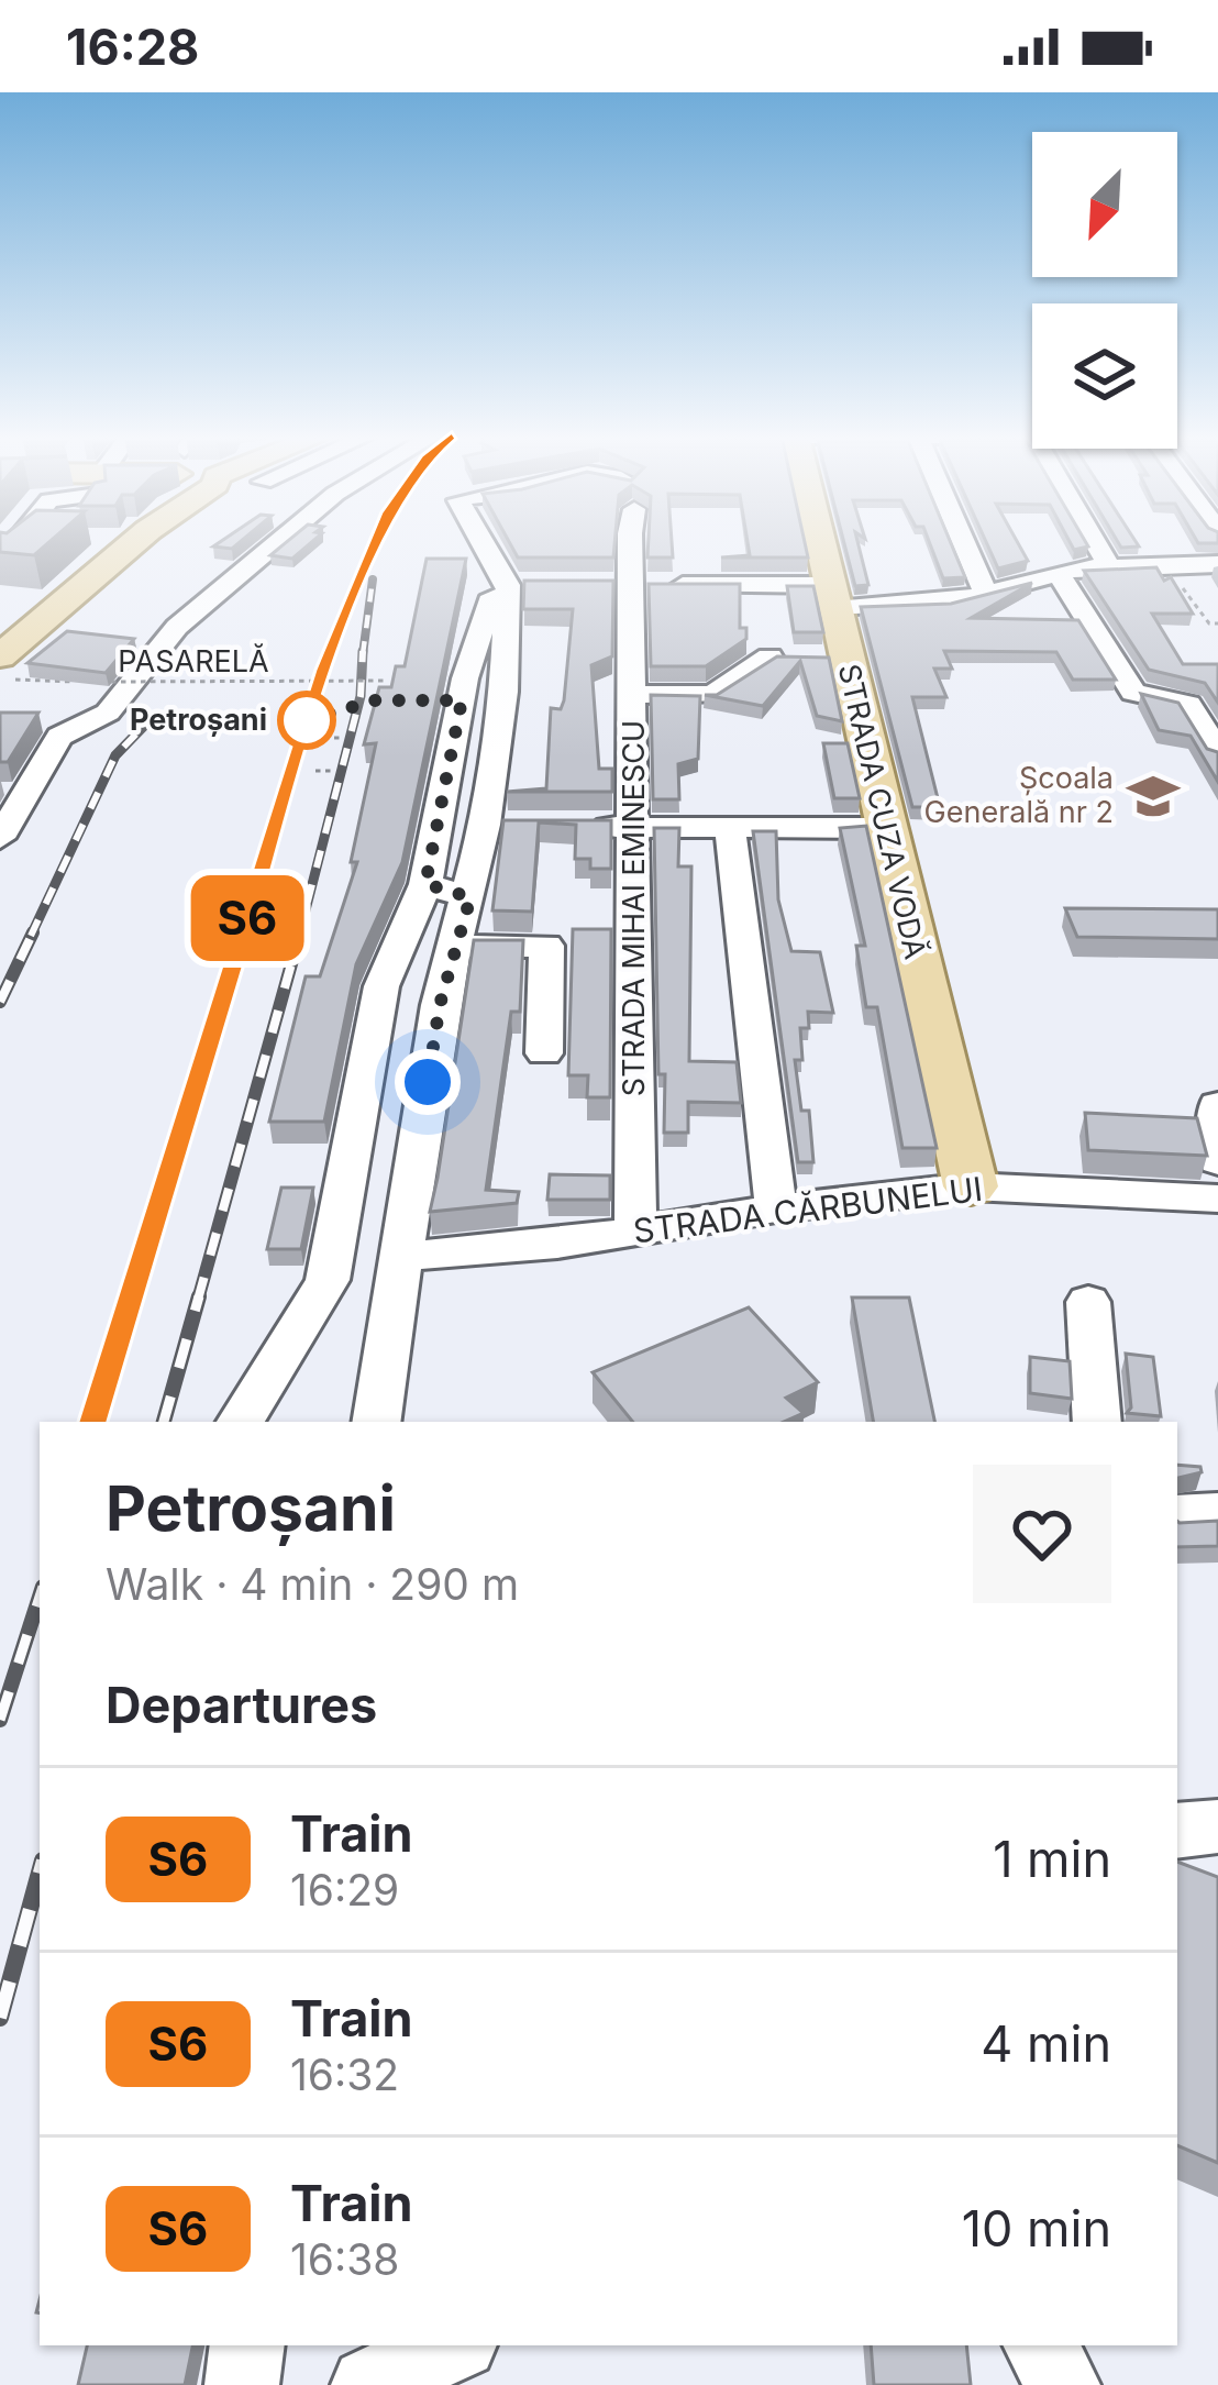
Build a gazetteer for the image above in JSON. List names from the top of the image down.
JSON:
{
  "streets": {
    "main road": ["STRADA CUZA VODĂ"],
    "street": ["STRADA MIHAI EMINESCU", "STRADA CĂRBUNELUI"],
    "path": ["PASARELĂ"]
  },
  "crossings": [
    ["STRADA CUZA VODĂ", "STRADA CĂRBUNELUI"],
    ["STRADA MIHAI EMINESCU", "STRADA CĂRBUNELUI"]
  ],
  "places": {
    "other": ["Petroșani"],
    "school or university": ["Școala Generală nr 2"]
  },
  "north": "bottom left",
  "page": {
    "status": "16:28",
    "on_map": "S6",
    "heading": [
      ["Petroșani", "Walk · 4 min · 290 m"],
      "Departures"
    ],
    "list": [
      {
        "mark": "S6",
        "name": "Train",
        "note": "16:29",
        "value": "1 min"
      },
      {
        "mark": "S6",
        "name": "Train",
        "note": "16:32",
        "value": "4 min"
      },
      {
        "mark": "S6",
        "name": "Train",
        "note": "16:38",
        "value": "10 min"
      }
    ]
  }
}
